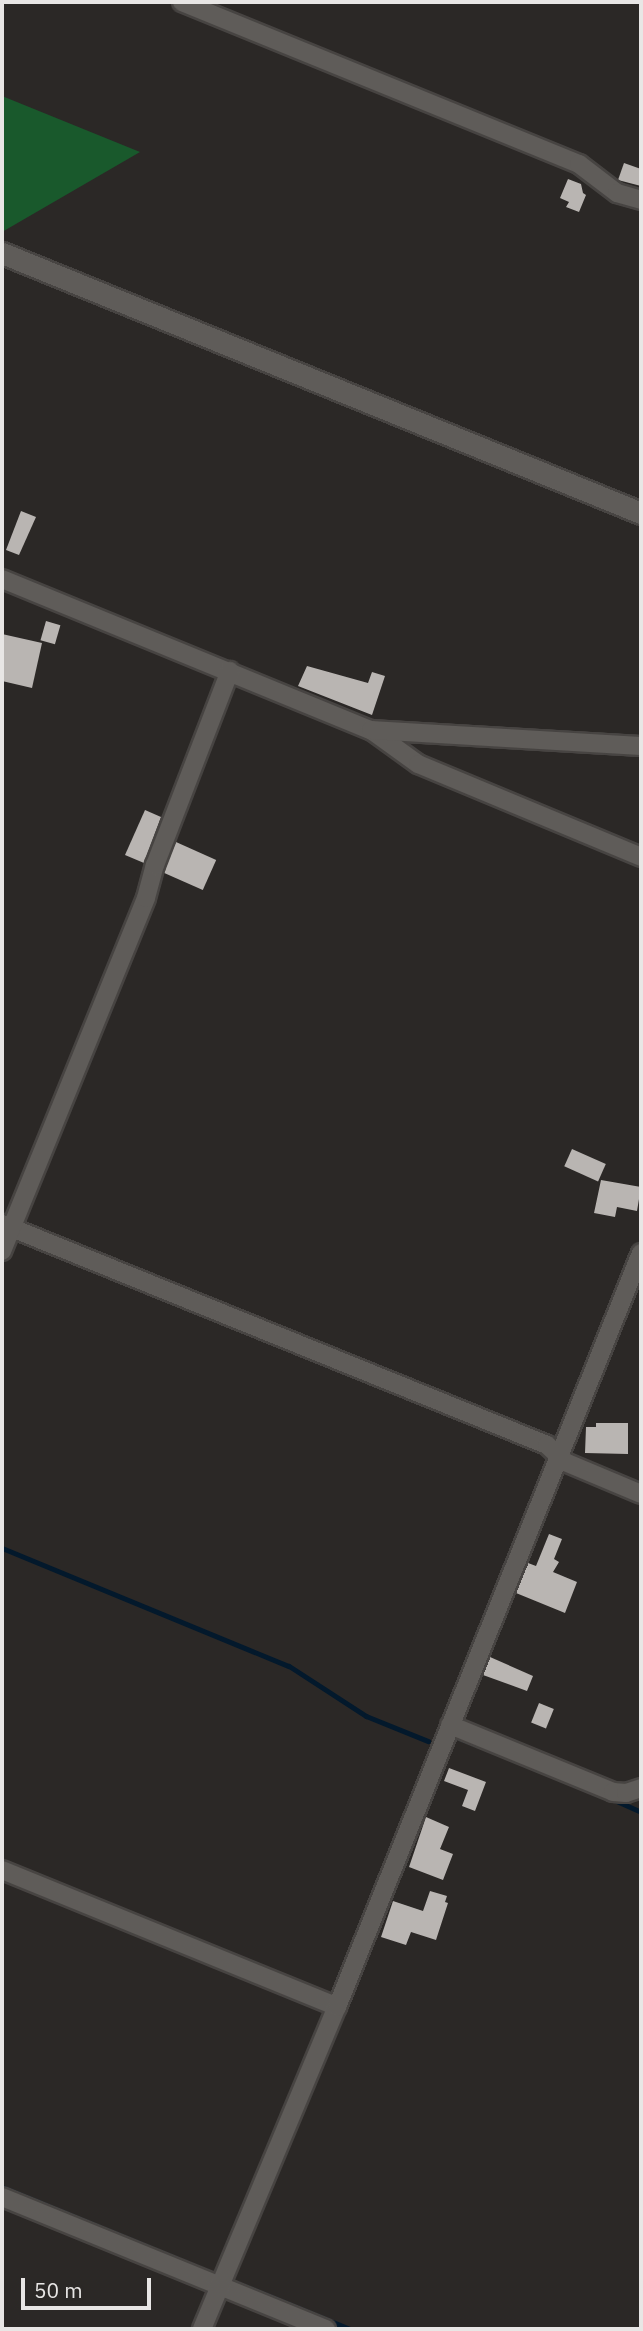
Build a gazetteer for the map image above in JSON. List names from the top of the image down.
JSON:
{
  "scale_bar": "50 m"
}
